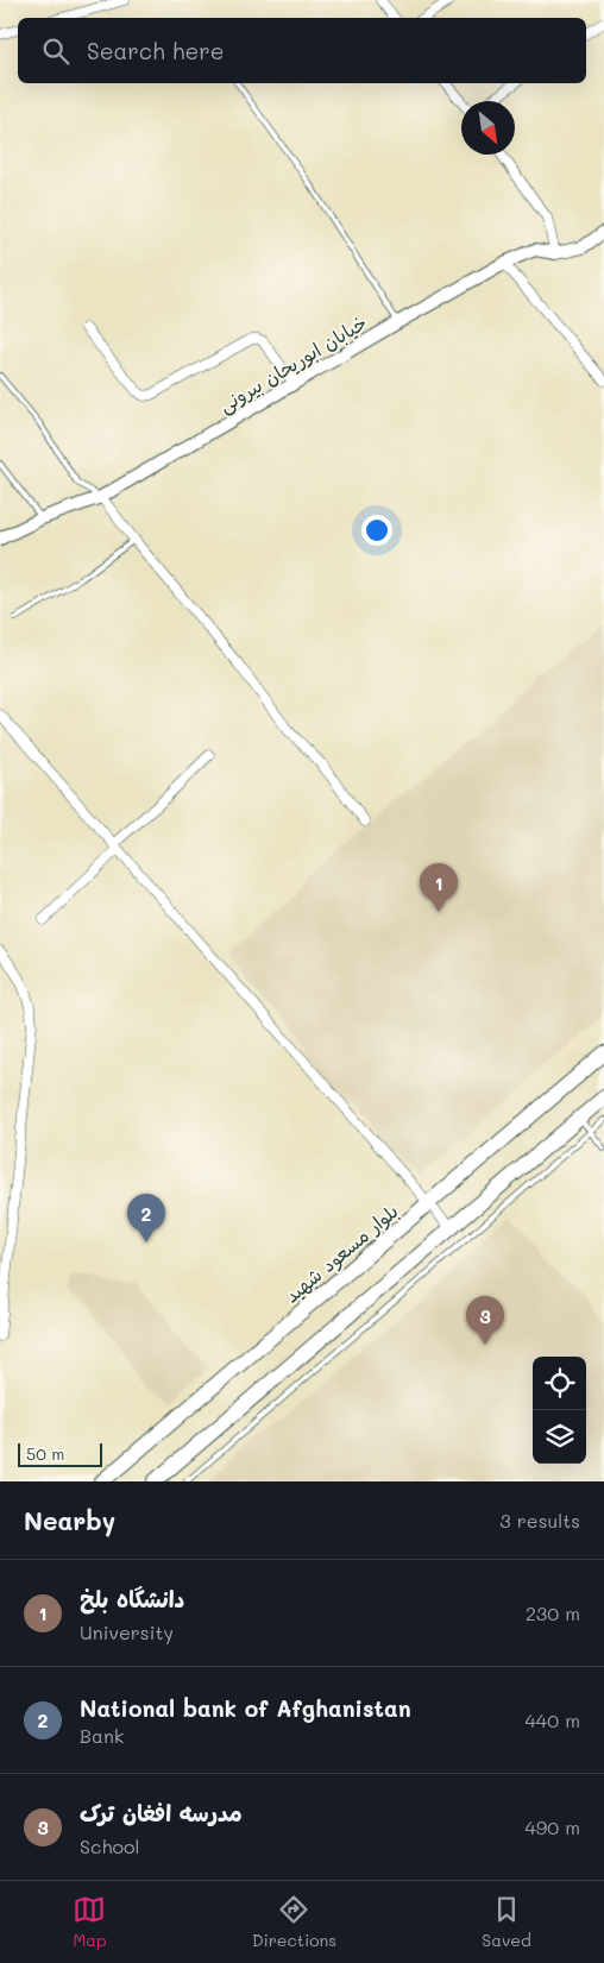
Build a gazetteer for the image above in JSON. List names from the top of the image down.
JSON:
{
  "streets": {
    "main road": ["بلوار مسعود شهید"],
    "street": ["خیابان ابوریحان بیرونی"]
  },
  "scale_bar": "50 m",
  "north": "bottom right",
  "page": {
    "search": "Search here",
    "pins": ["1", "2", "3"],
    "scale": "50 m",
    "heading": ["Nearby", "3 results"],
    "list": [
      {
        "mark": "1",
        "name": "دانشگاه بلخ",
        "note": "University",
        "value": "230 m"
      },
      {
        "mark": "2",
        "name": "National bank of Afghanistan",
        "note": "Bank",
        "value": "440 m"
      },
      {
        "mark": "3",
        "name": "مدرسه افغان ترک",
        "note": "School",
        "value": "490 m"
      }
    ],
    "nav": ["Map", "Directions", "Saved"]
  }
}
